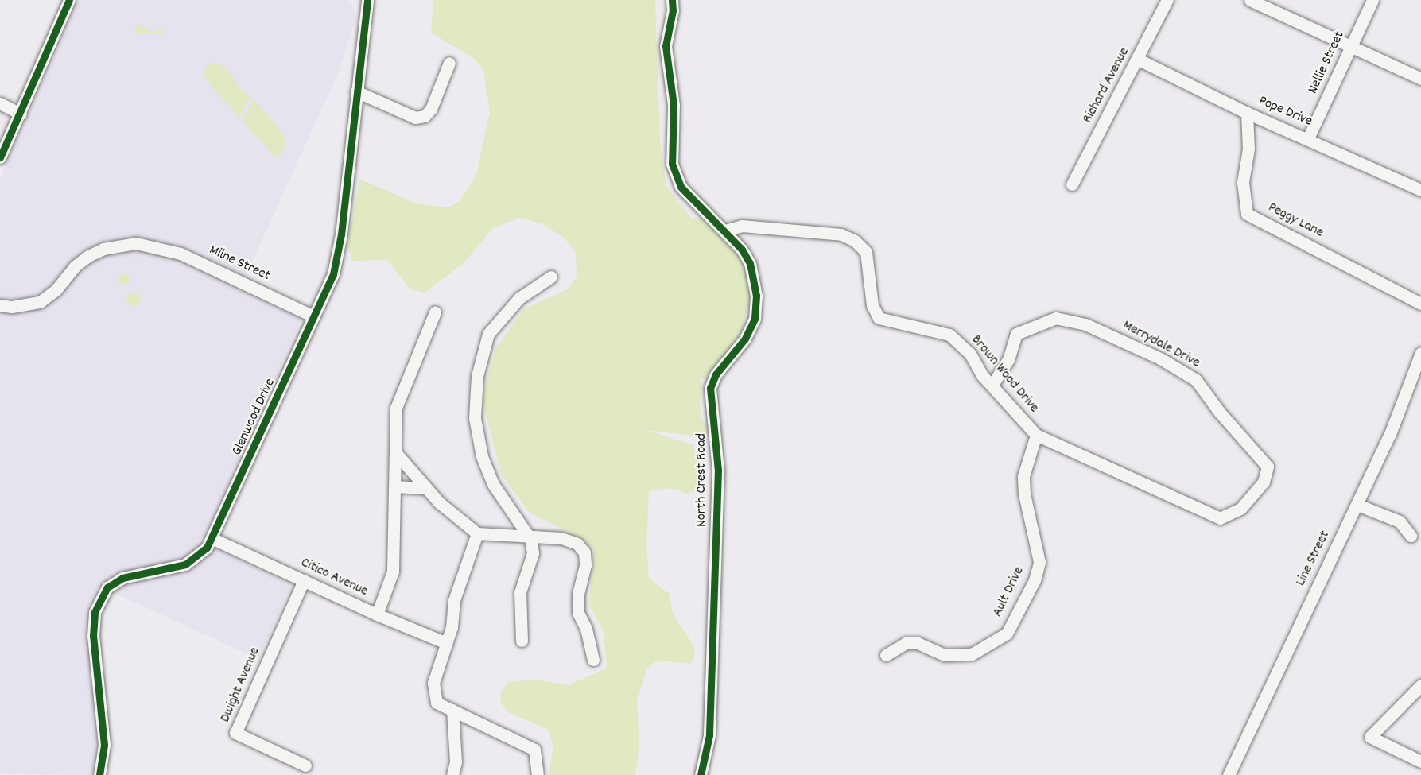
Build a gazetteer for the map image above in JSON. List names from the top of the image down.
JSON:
{
  "streets": {
    "street": [
      "Nellie Street",
      "Richard Avenue",
      "Pope Drive",
      "Peggy Lane",
      "Milne Street",
      "Merrydale Drive",
      "Brown Wood Drive",
      "Glenwood Drive",
      "North Crest Road",
      "Line Street",
      "Citico Avenue",
      "Ault Drive",
      "Dwight Avenue"
    ]
  },
  "crossings": [
    ["Nellie Street", "Pope Drive"],
    ["Richard Avenue", "Pope Drive"],
    ["Pope Drive", "Peggy Lane"],
    ["Milne Street", "Glenwood Drive"],
    ["Merrydale Drive", "Brown Wood Drive"],
    ["Brown Wood Drive", "North Crest Road"],
    ["Brown Wood Drive", "Ault Drive"],
    ["Glenwood Drive", "Citico Avenue"],
    ["Citico Avenue", "Dwight Avenue"]
  ]
}
